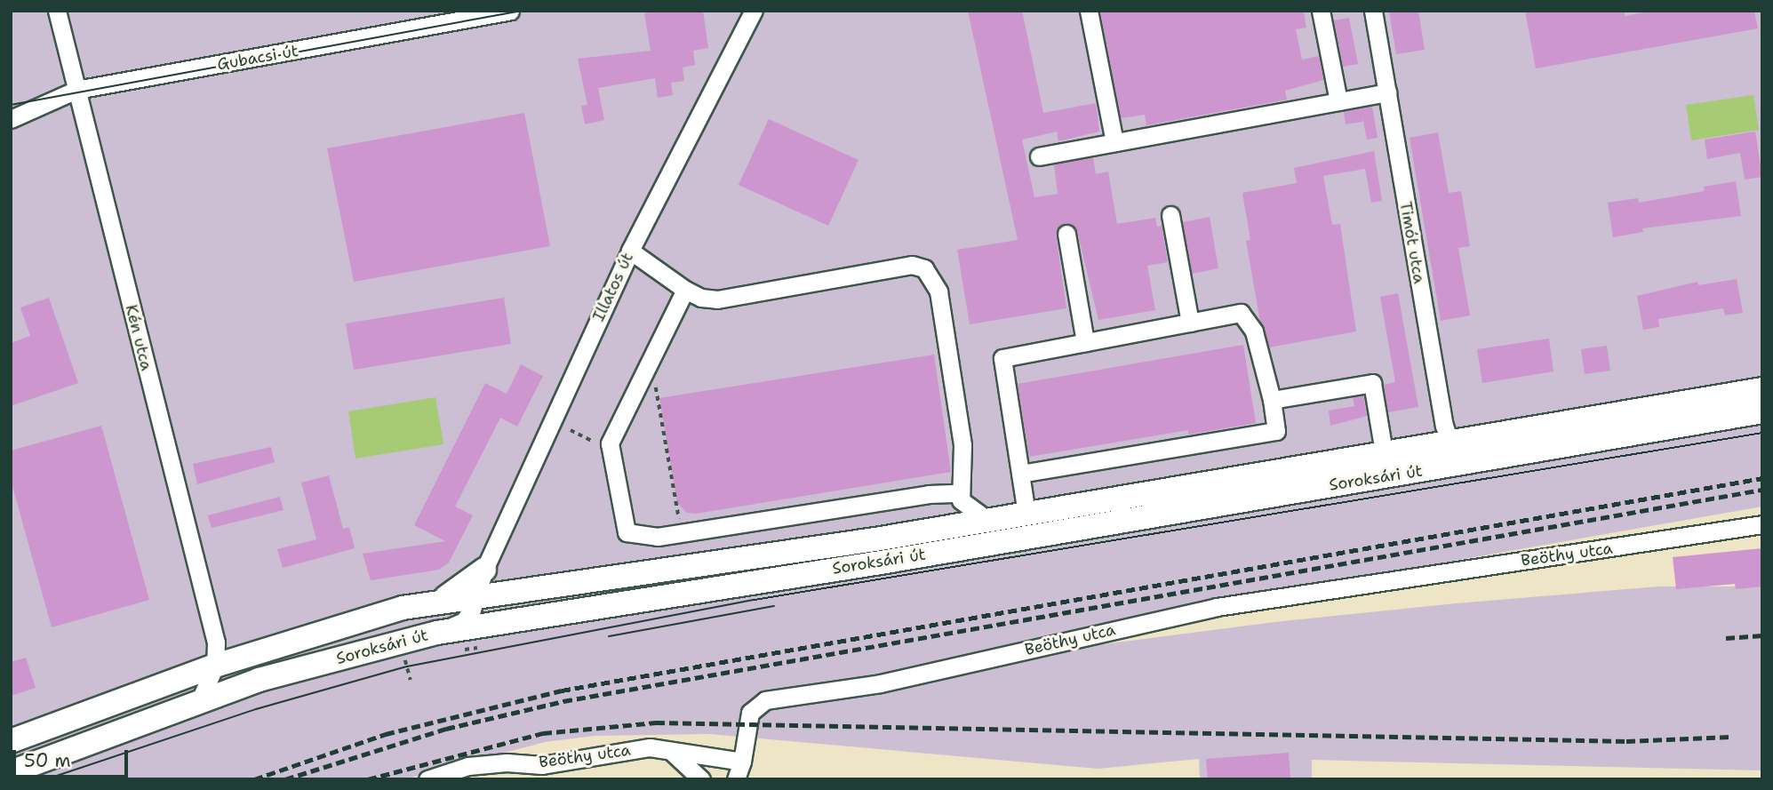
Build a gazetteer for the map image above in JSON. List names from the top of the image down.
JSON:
{
  "streets": {
    "main road": ["Soroksári út"],
    "street": [
      "Gubacsi út",
      "Timót utca",
      "Illatos út",
      "Kén utca",
      "Beöthy utca"
    ]
  },
  "crossings": [
    ["Gubacsi út", "Kén utca"],
    ["Timót utca", "Soroksári út"],
    ["Illatos út", "Soroksári út"],
    ["Kén utca", "Soroksári út"]
  ],
  "scale_bar": "50 m"
}
